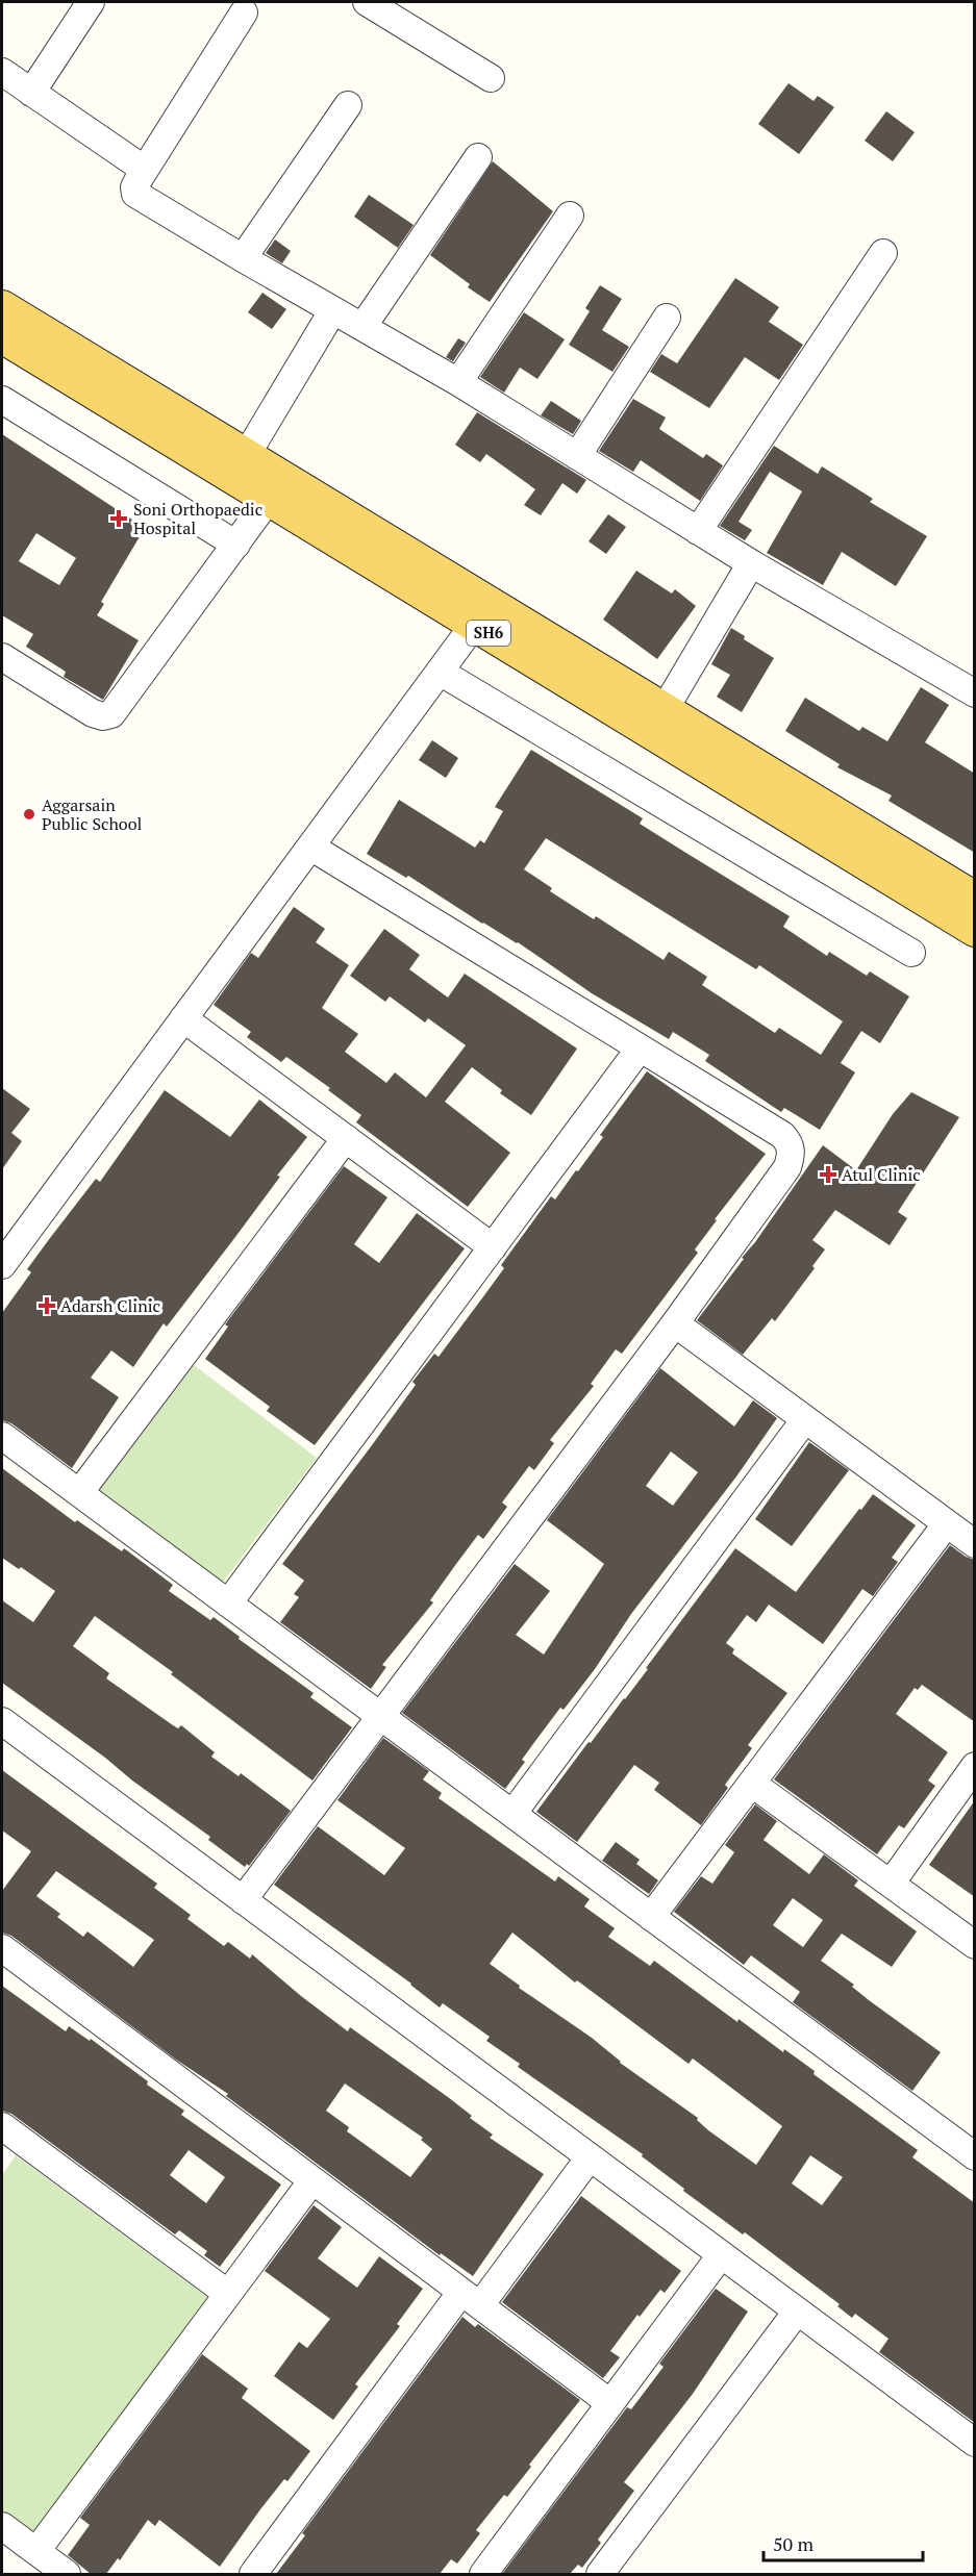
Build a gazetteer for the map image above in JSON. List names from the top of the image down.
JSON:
{
  "streets": {
    "main road": ["SH6"]
  },
  "places": {
    "health": ["Soni Orthopaedic Hospital", "Atul Clinic", "Adarsh Clinic"],
    "other": ["Aggarsain Public School"]
  },
  "scale_bar": "50 m"
}
